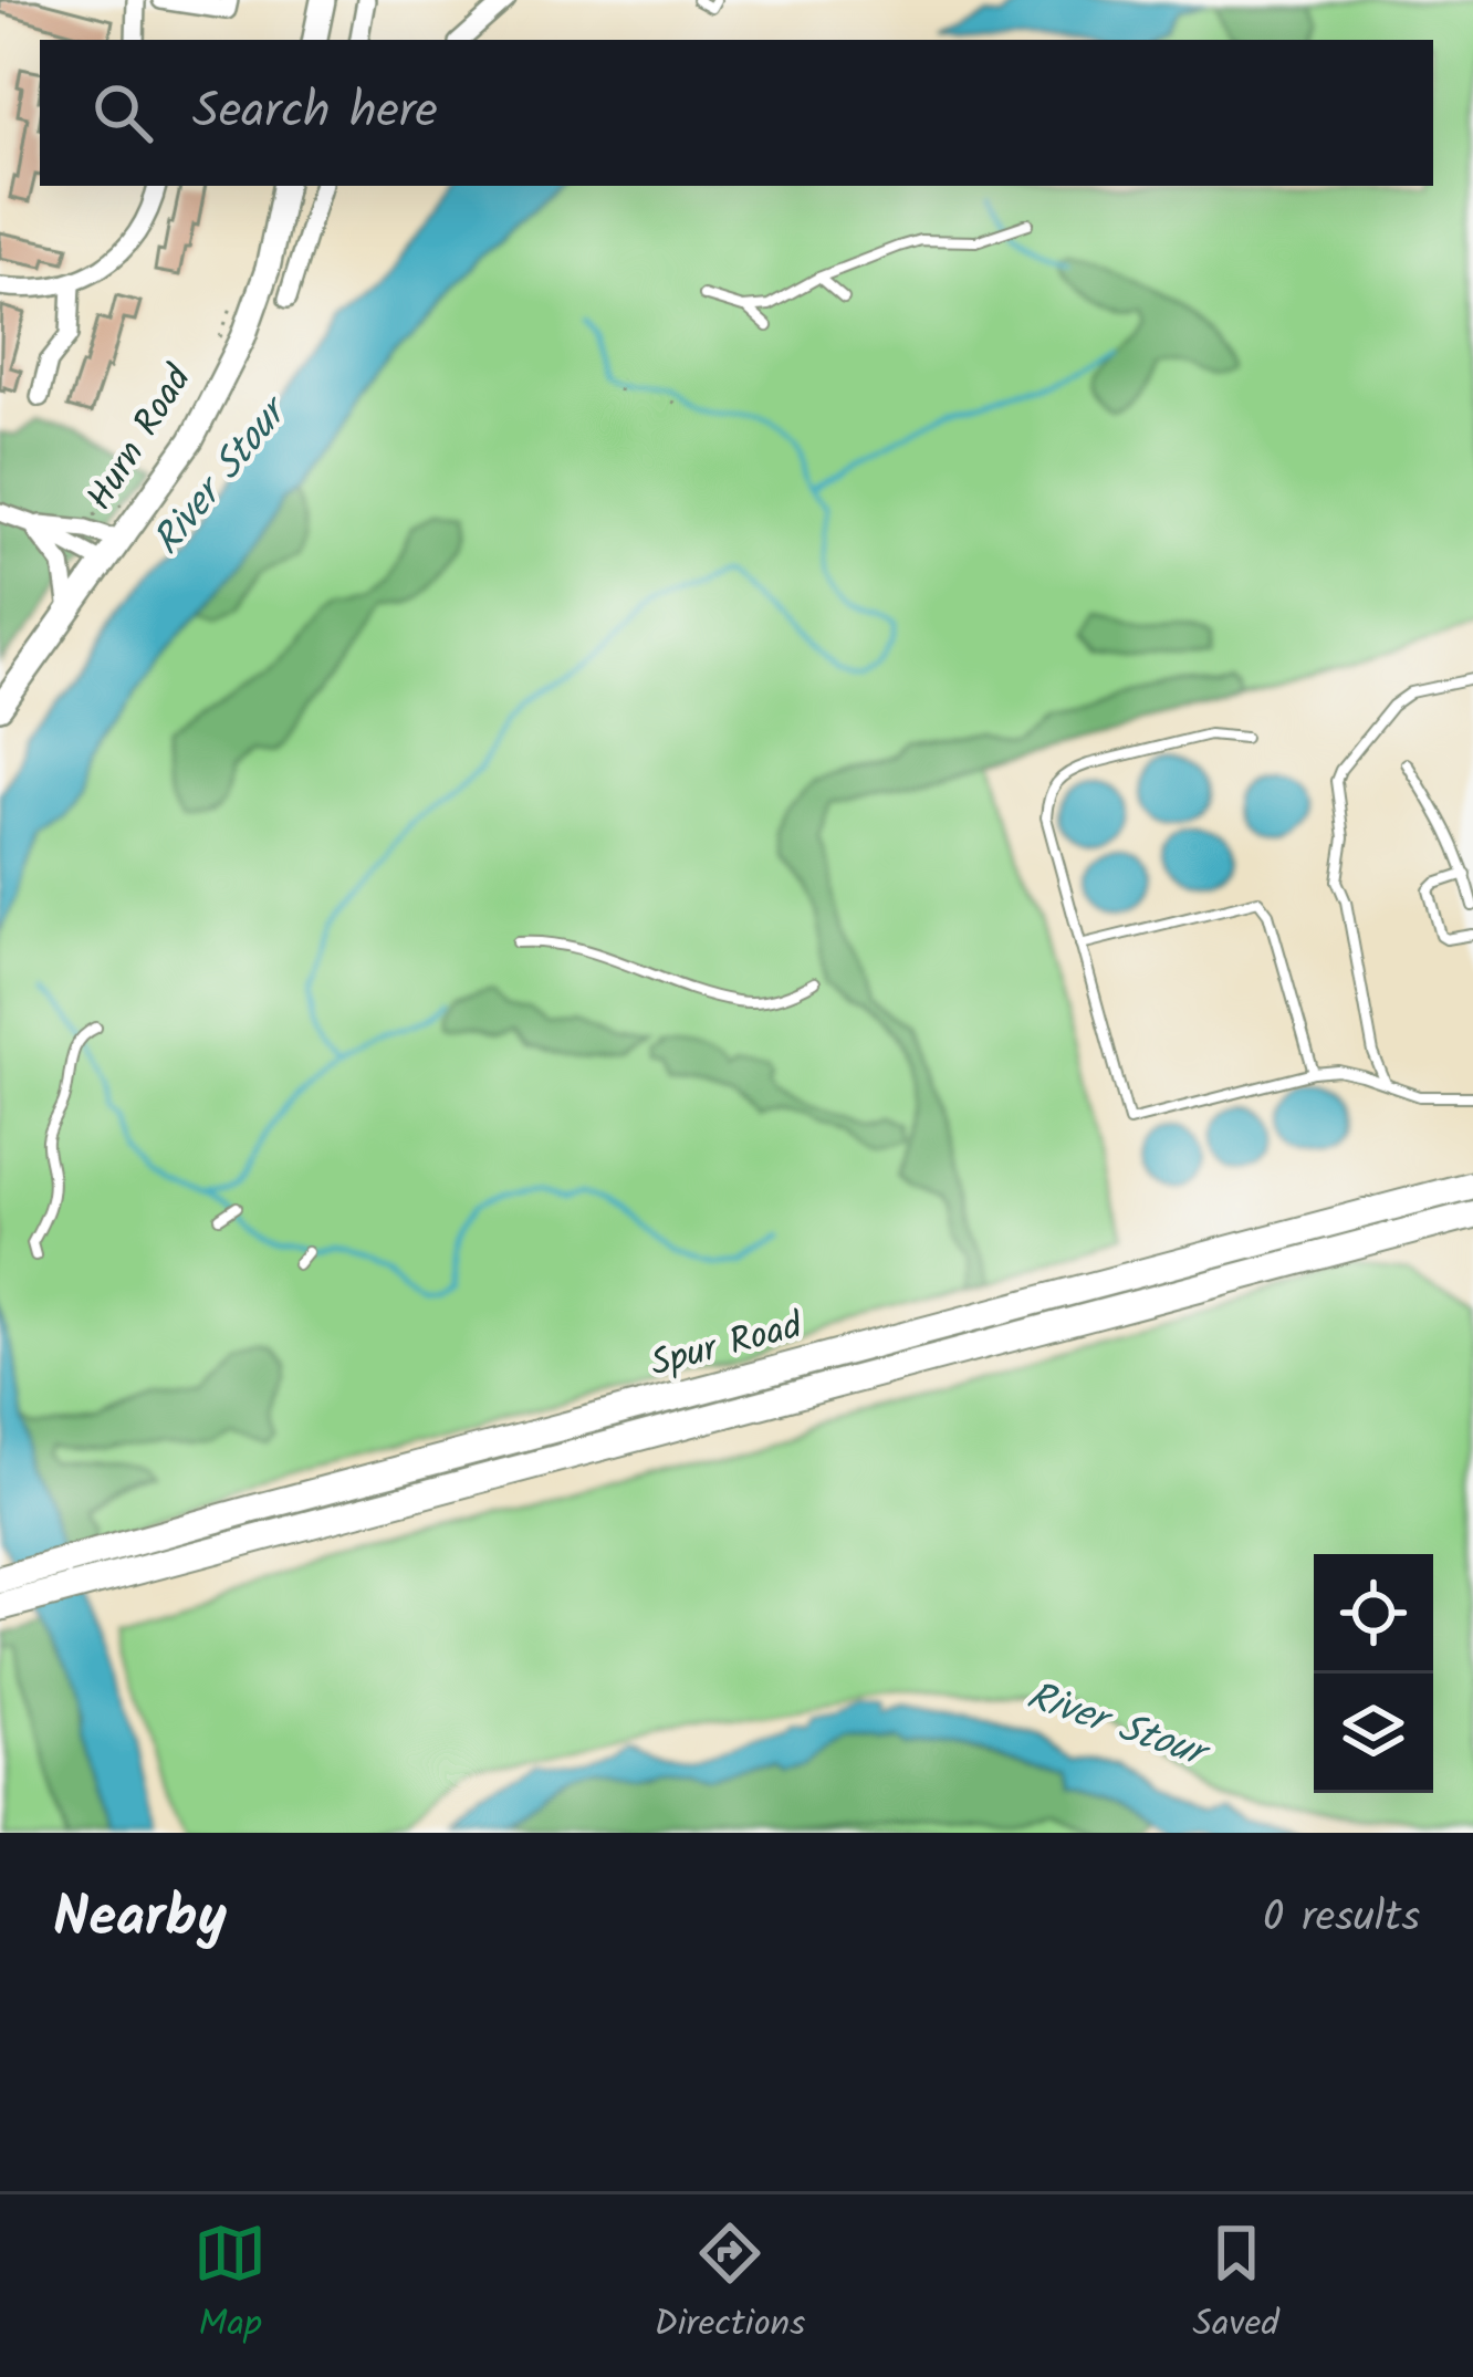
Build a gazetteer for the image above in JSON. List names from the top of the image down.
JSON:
{
  "streets": {
    "highway": ["Spur Road"],
    "main road": ["Hurn Road"]
  },
  "water": ["River Stour"],
  "page": {
    "search": "Search here",
    "heading": ["Nearby", "0 results"],
    "nav": ["Map", "Directions", "Saved"]
  }
}
